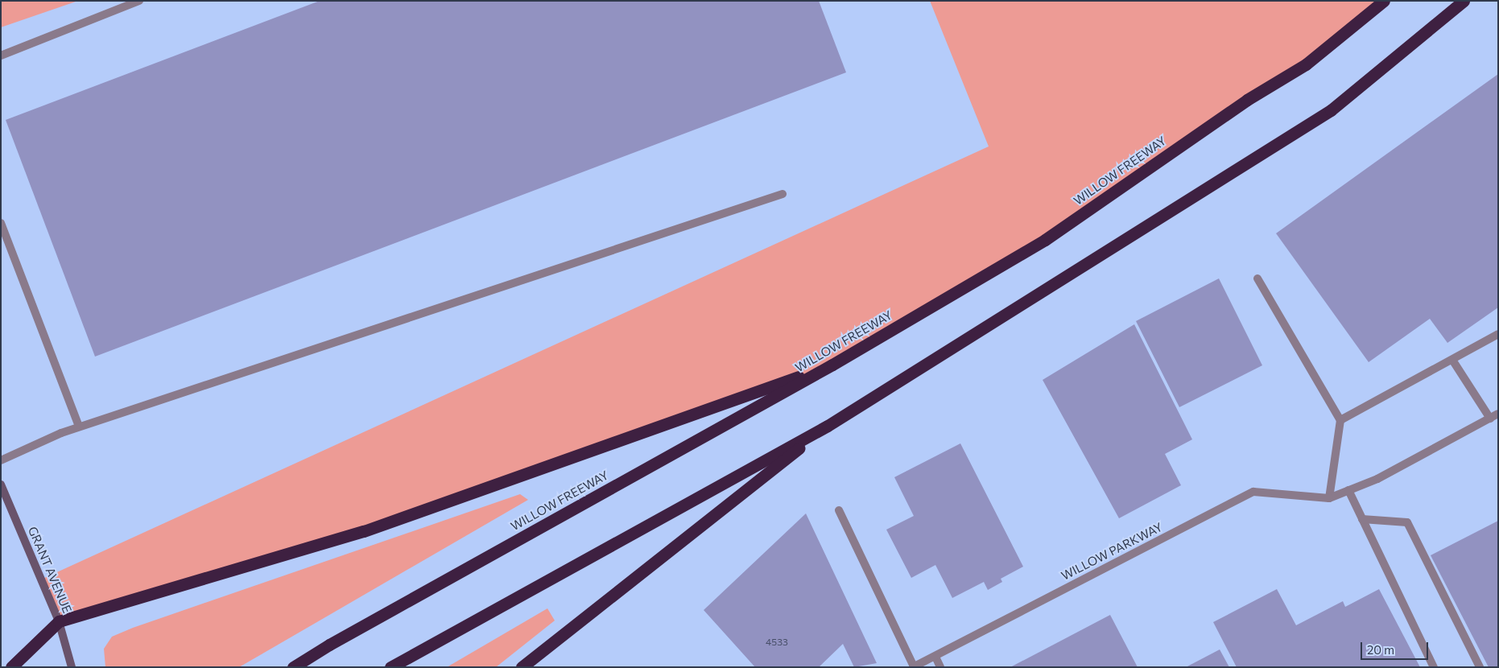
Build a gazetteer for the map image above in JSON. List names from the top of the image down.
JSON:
{
  "streets": {
    "highway": ["WILLOW FREEWAY"],
    "street": ["WILLOW PARKWAY", "GRANT AVENUE"]
  },
  "house_numbers": ["4533"],
  "scale_bar": "20 m"
}
